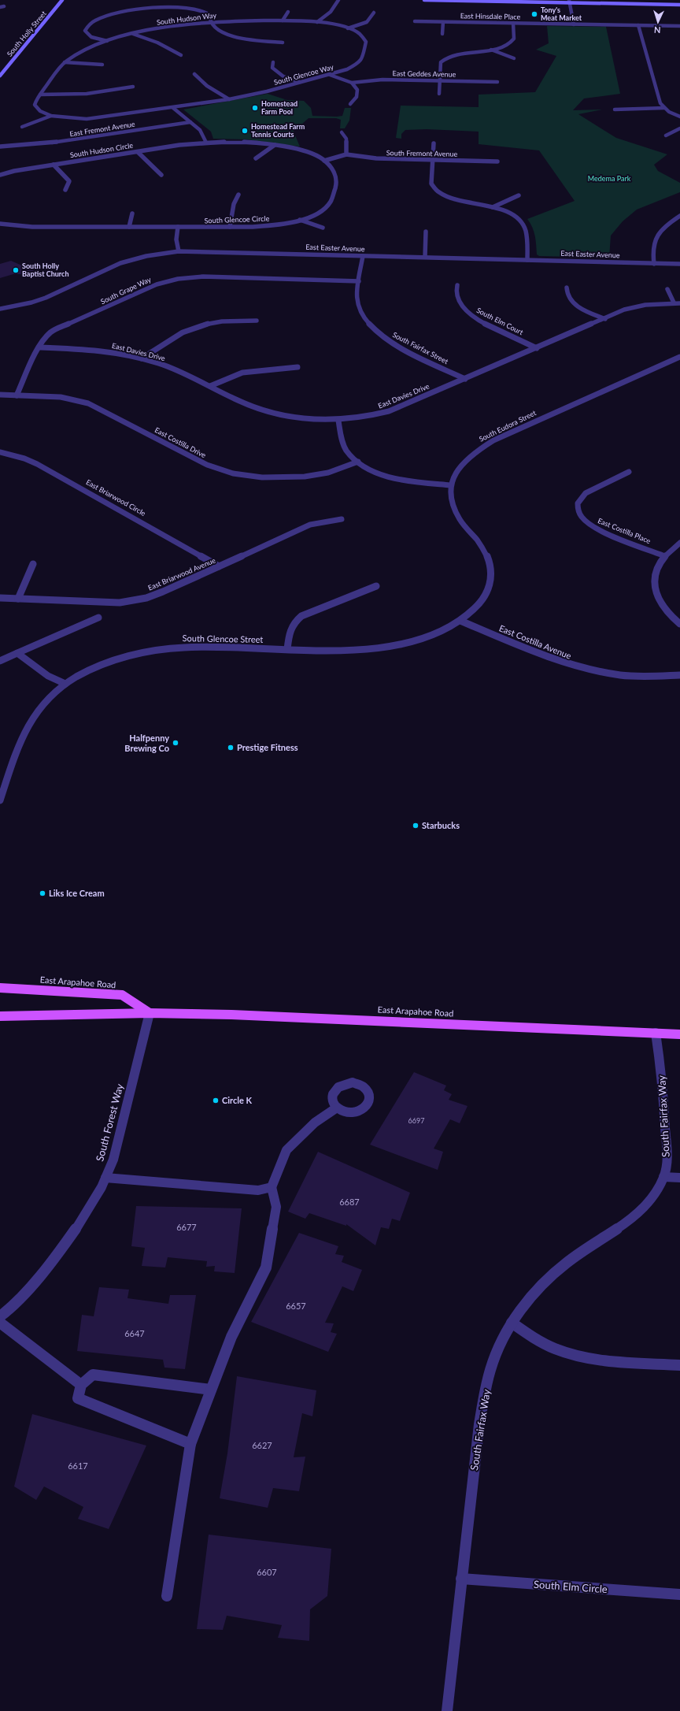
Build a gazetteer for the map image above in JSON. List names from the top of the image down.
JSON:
{
  "streets": {
    "main road": ["South Holly Street", "East Arapahoe Road"],
    "street": [
      "East Hinsdale Place",
      "South Hudson Way",
      "East Geddes Avenue",
      "South Glencoe Way",
      "East Fremont Avenue",
      "South Hudson Circle",
      "South Fremont Avenue",
      "South Glencoe Circle",
      "East Easter Avenue",
      "South Grape Way",
      "South Elm Court",
      "South Fairfax Street",
      "East Davies Drive",
      "South Eudora Street",
      "East Costilla Drive",
      "East Briarwood Circle",
      "East Costilla Place",
      "East Briarwood Avenue",
      "South Glencoe Street",
      "East Costilla Avenue",
      "South Fairfax Way",
      "South Forest Way",
      "South Elm Circle"
    ]
  },
  "crossings": [
    ["South Hudson Way", "South Glencoe Way"],
    ["East Easter Avenue", "South Fairfax Street"],
    ["South Grape Way", "South Fairfax Street"],
    ["South Grape Way", "East Davies Drive"],
    ["South Grape Way", "East Costilla Drive"],
    ["South Elm Court", "East Davies Drive"],
    ["South Fairfax Street", "East Davies Drive"],
    ["East Briarwood Circle", "East Briarwood Avenue"],
    ["South Glencoe Street", "East Costilla Avenue"],
    ["East Arapahoe Road", "South Fairfax Way"],
    ["East Arapahoe Road", "South Forest Way"],
    ["South Fairfax Way", "South Elm Circle"]
  ],
  "parks": ["Medema Park"],
  "places": [
    "Tony's Meat Market",
    "Homestead Farm Pool",
    "Homestead Farm Tennis Courts",
    "South Holly Baptist Church",
    "Halfpenny Brewing Co",
    "Prestige Fitness",
    "Starbucks",
    "Liks Ice Cream",
    "Circle K"
  ],
  "house_numbers": [
    "6697",
    "6687",
    "6677",
    "6657",
    "6647",
    "6627",
    "6617",
    "6607"
  ],
  "north": "bottom"
}
